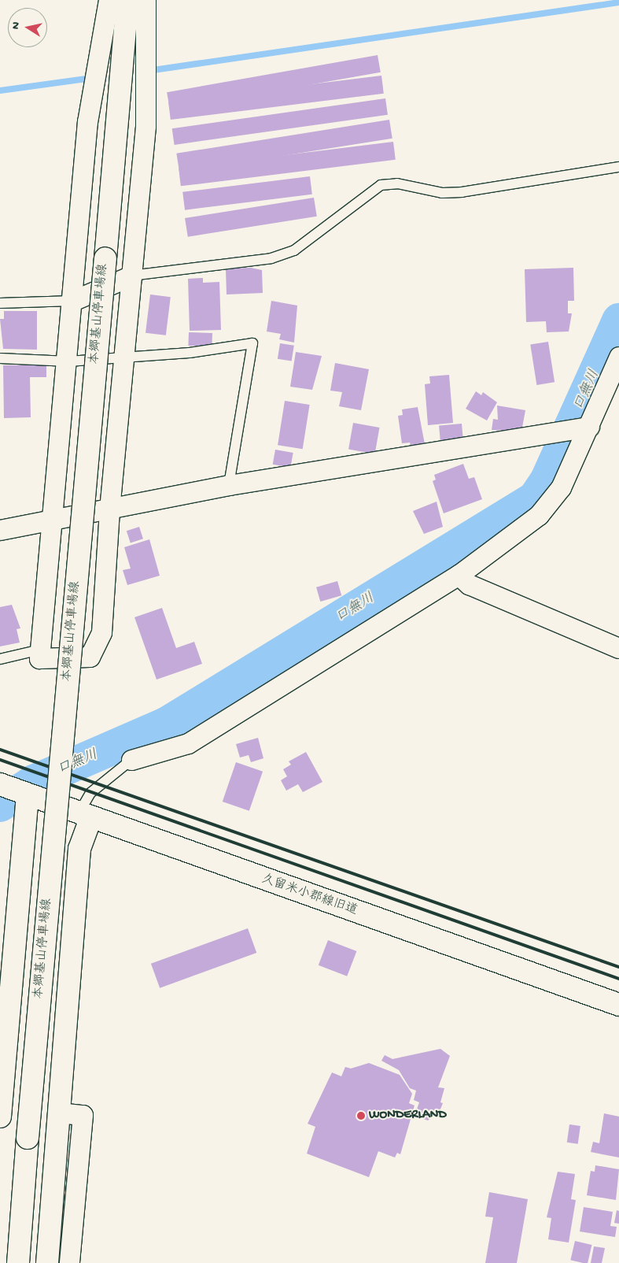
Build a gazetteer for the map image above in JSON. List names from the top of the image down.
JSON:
{
  "streets": {
    "main road": ["本郷基山停車場線", "久留米小郡線旧道"]
  },
  "water": ["口無川"],
  "places": ["WONDERLAND"],
  "north": "left"
}
